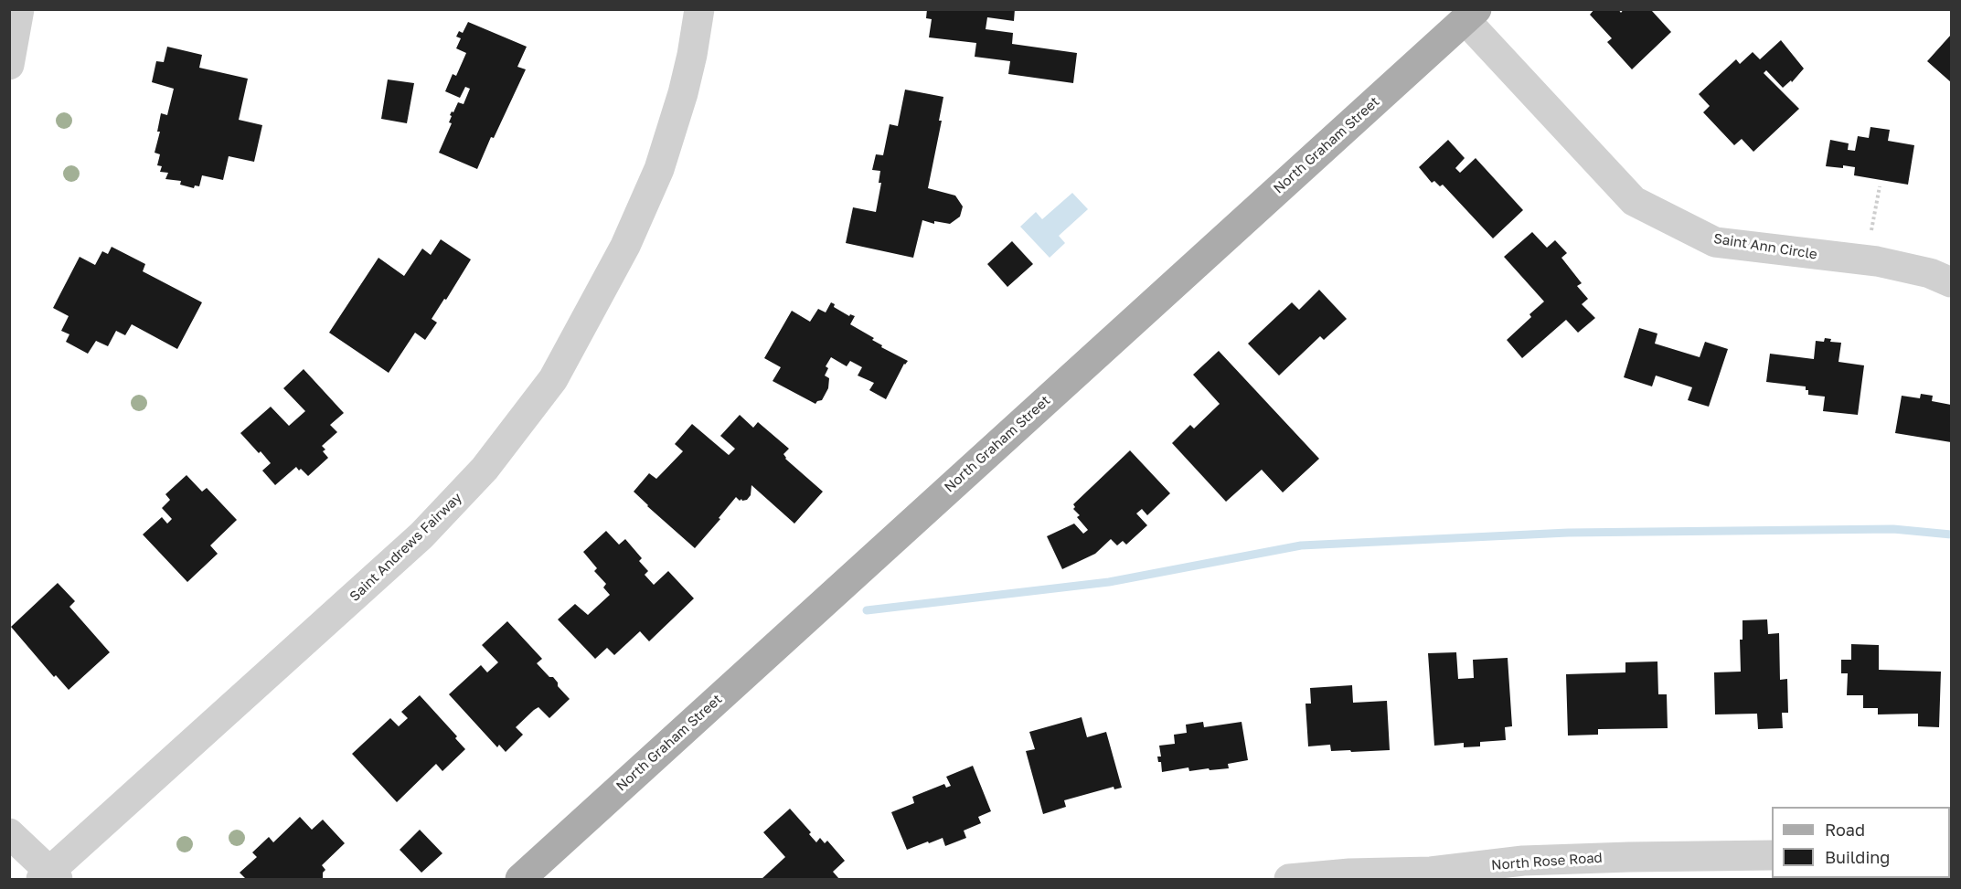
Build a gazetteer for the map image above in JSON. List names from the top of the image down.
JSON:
{
  "streets": {
    "main road": ["North Graham Street"],
    "street": ["Saint Ann Circle", "Saint Andrews Fairway", "North Rose Road"]
  },
  "crossings": [
    ["North Graham Street", "Saint Ann Circle"]
  ],
  "legend": ["Road", "Building"]
}
